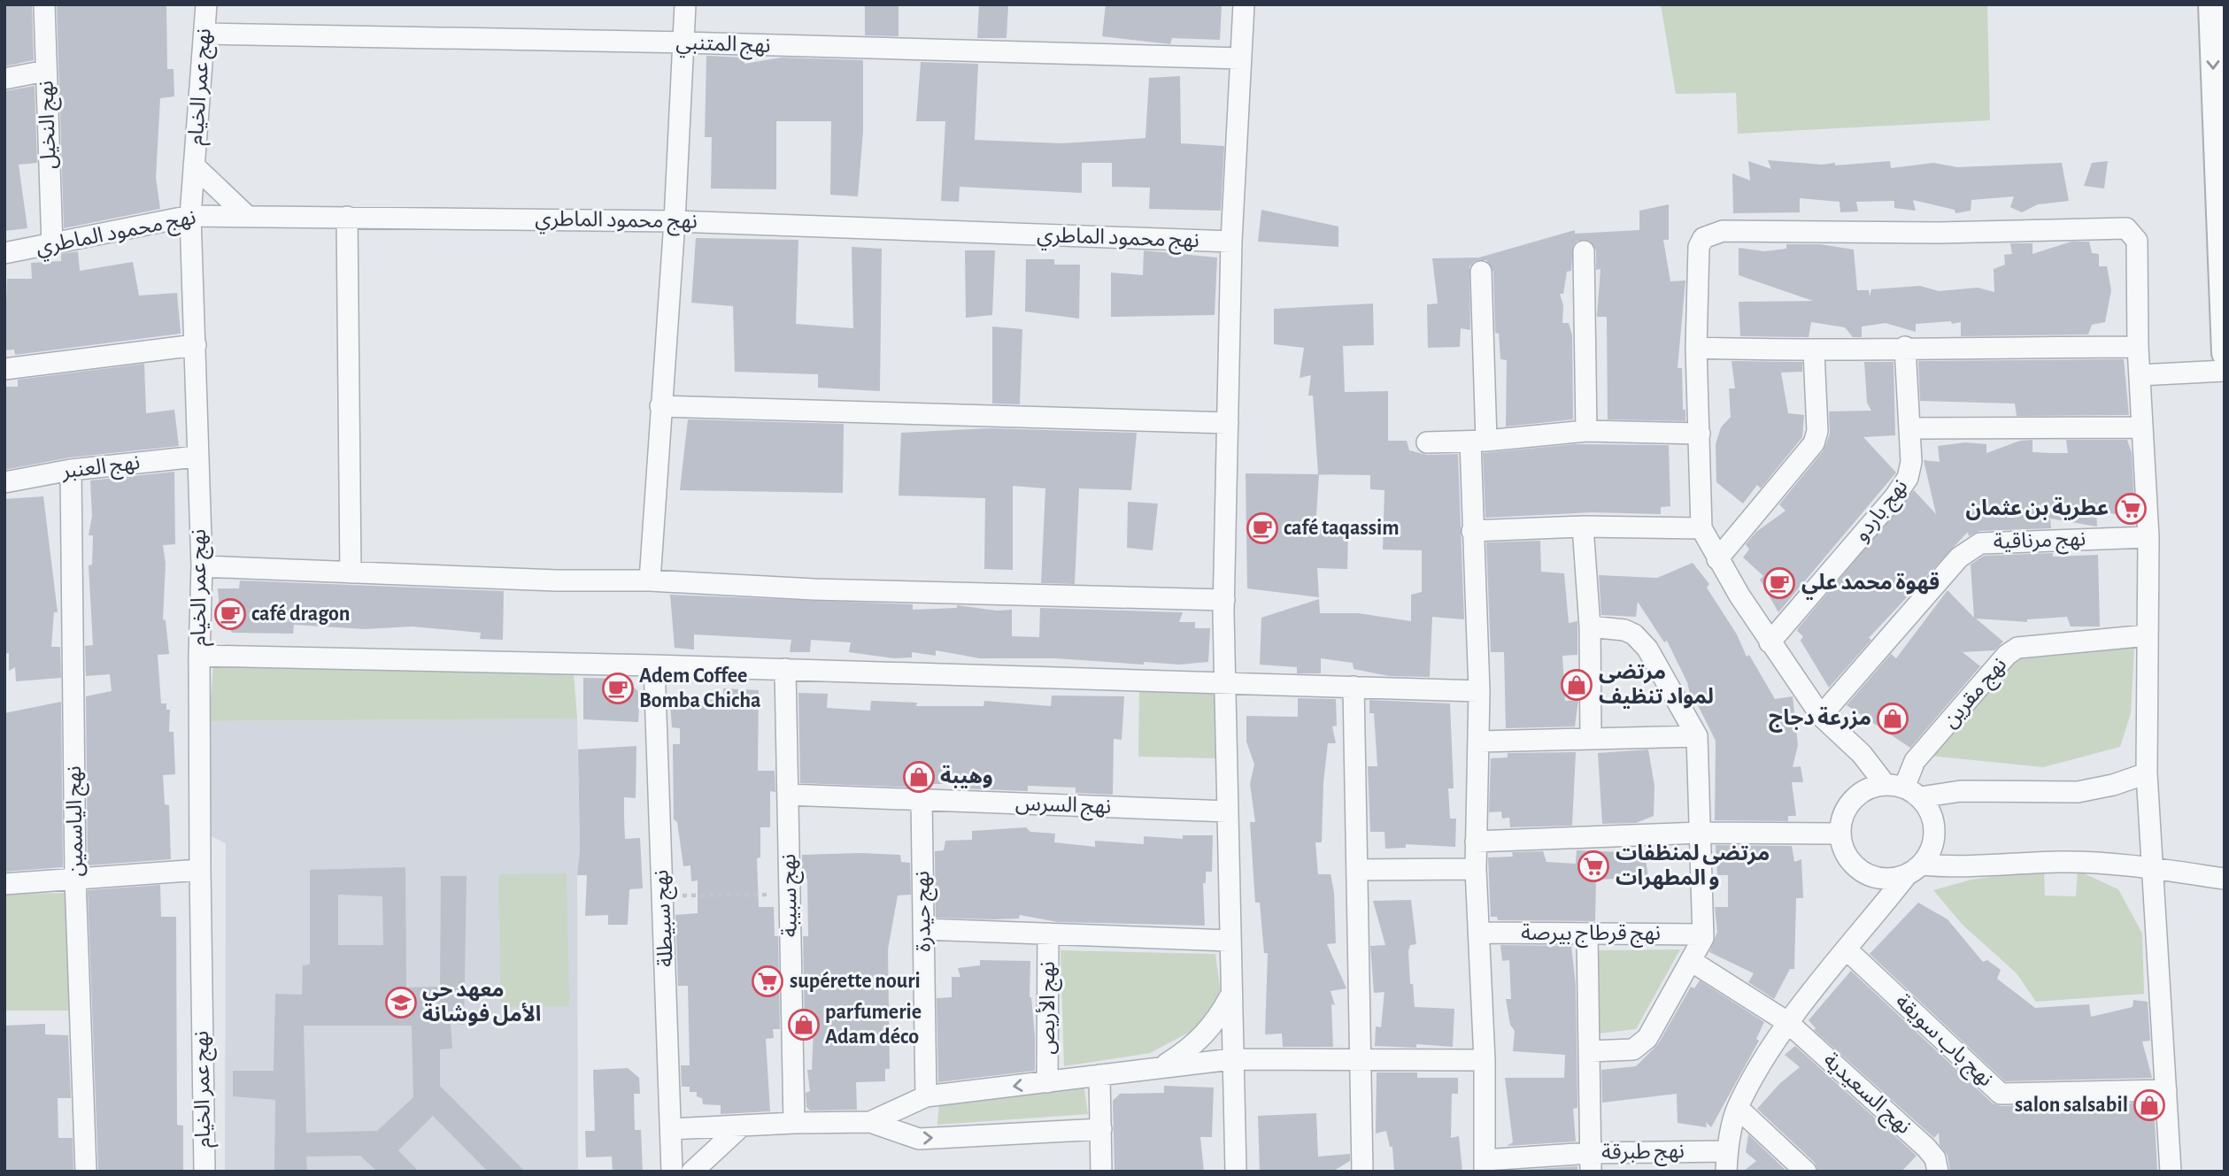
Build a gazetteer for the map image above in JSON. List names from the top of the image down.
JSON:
{
  "streets": {
    "street": [
      "نهج المتنبي",
      "نهج عمر الخيام",
      "نهج النخيل",
      "نهج محمود الماطري",
      "نهج العنبر",
      "نهج باردو",
      "نهج مرناقية",
      "نهج مقرين",
      "نهج السرس",
      "نهج الياسمين",
      "نهج سبيبة",
      "نهج حيدرة",
      "نهج سبيطلة",
      "نهج قرطاج بيرصة",
      "نهج الأريص",
      "نهج باب سويقة",
      "نهج السعيدية",
      "نهج طبرقة"
    ]
  },
  "crossings": [
    ["نهج المتنبي", "نهج عمر الخيام"],
    ["نهج عمر الخيام", "نهج محمود الماطري"],
    ["نهج عمر الخيام", "نهج العنبر"],
    ["نهج النخيل", "نهج محمود الماطري"],
    ["نهج العنبر", "نهج الياسمين"],
    ["نهج السرس", "نهج سبيبة"],
    ["نهج السرس", "نهج حيدرة"]
  ],
  "places": {
    "supermarket": ["عطرية بن عثمان", "مرتضى لمنظفات و المطهرات", "supérette nouri"],
    "cafe": [
      "café taqassim",
      "قهوة محمد علي",
      "café dragon",
      "Adem Coffee Bomba Chicha"
    ],
    "shop": [
      "مرتضى لمواد تنظيف",
      "مزرعة دجاج",
      "وهيبة",
      "parfumerie Adam déco",
      "salon salsabil"
    ],
    "school or university": ["معهد حي الأمل فوشانة"]
  }
}
